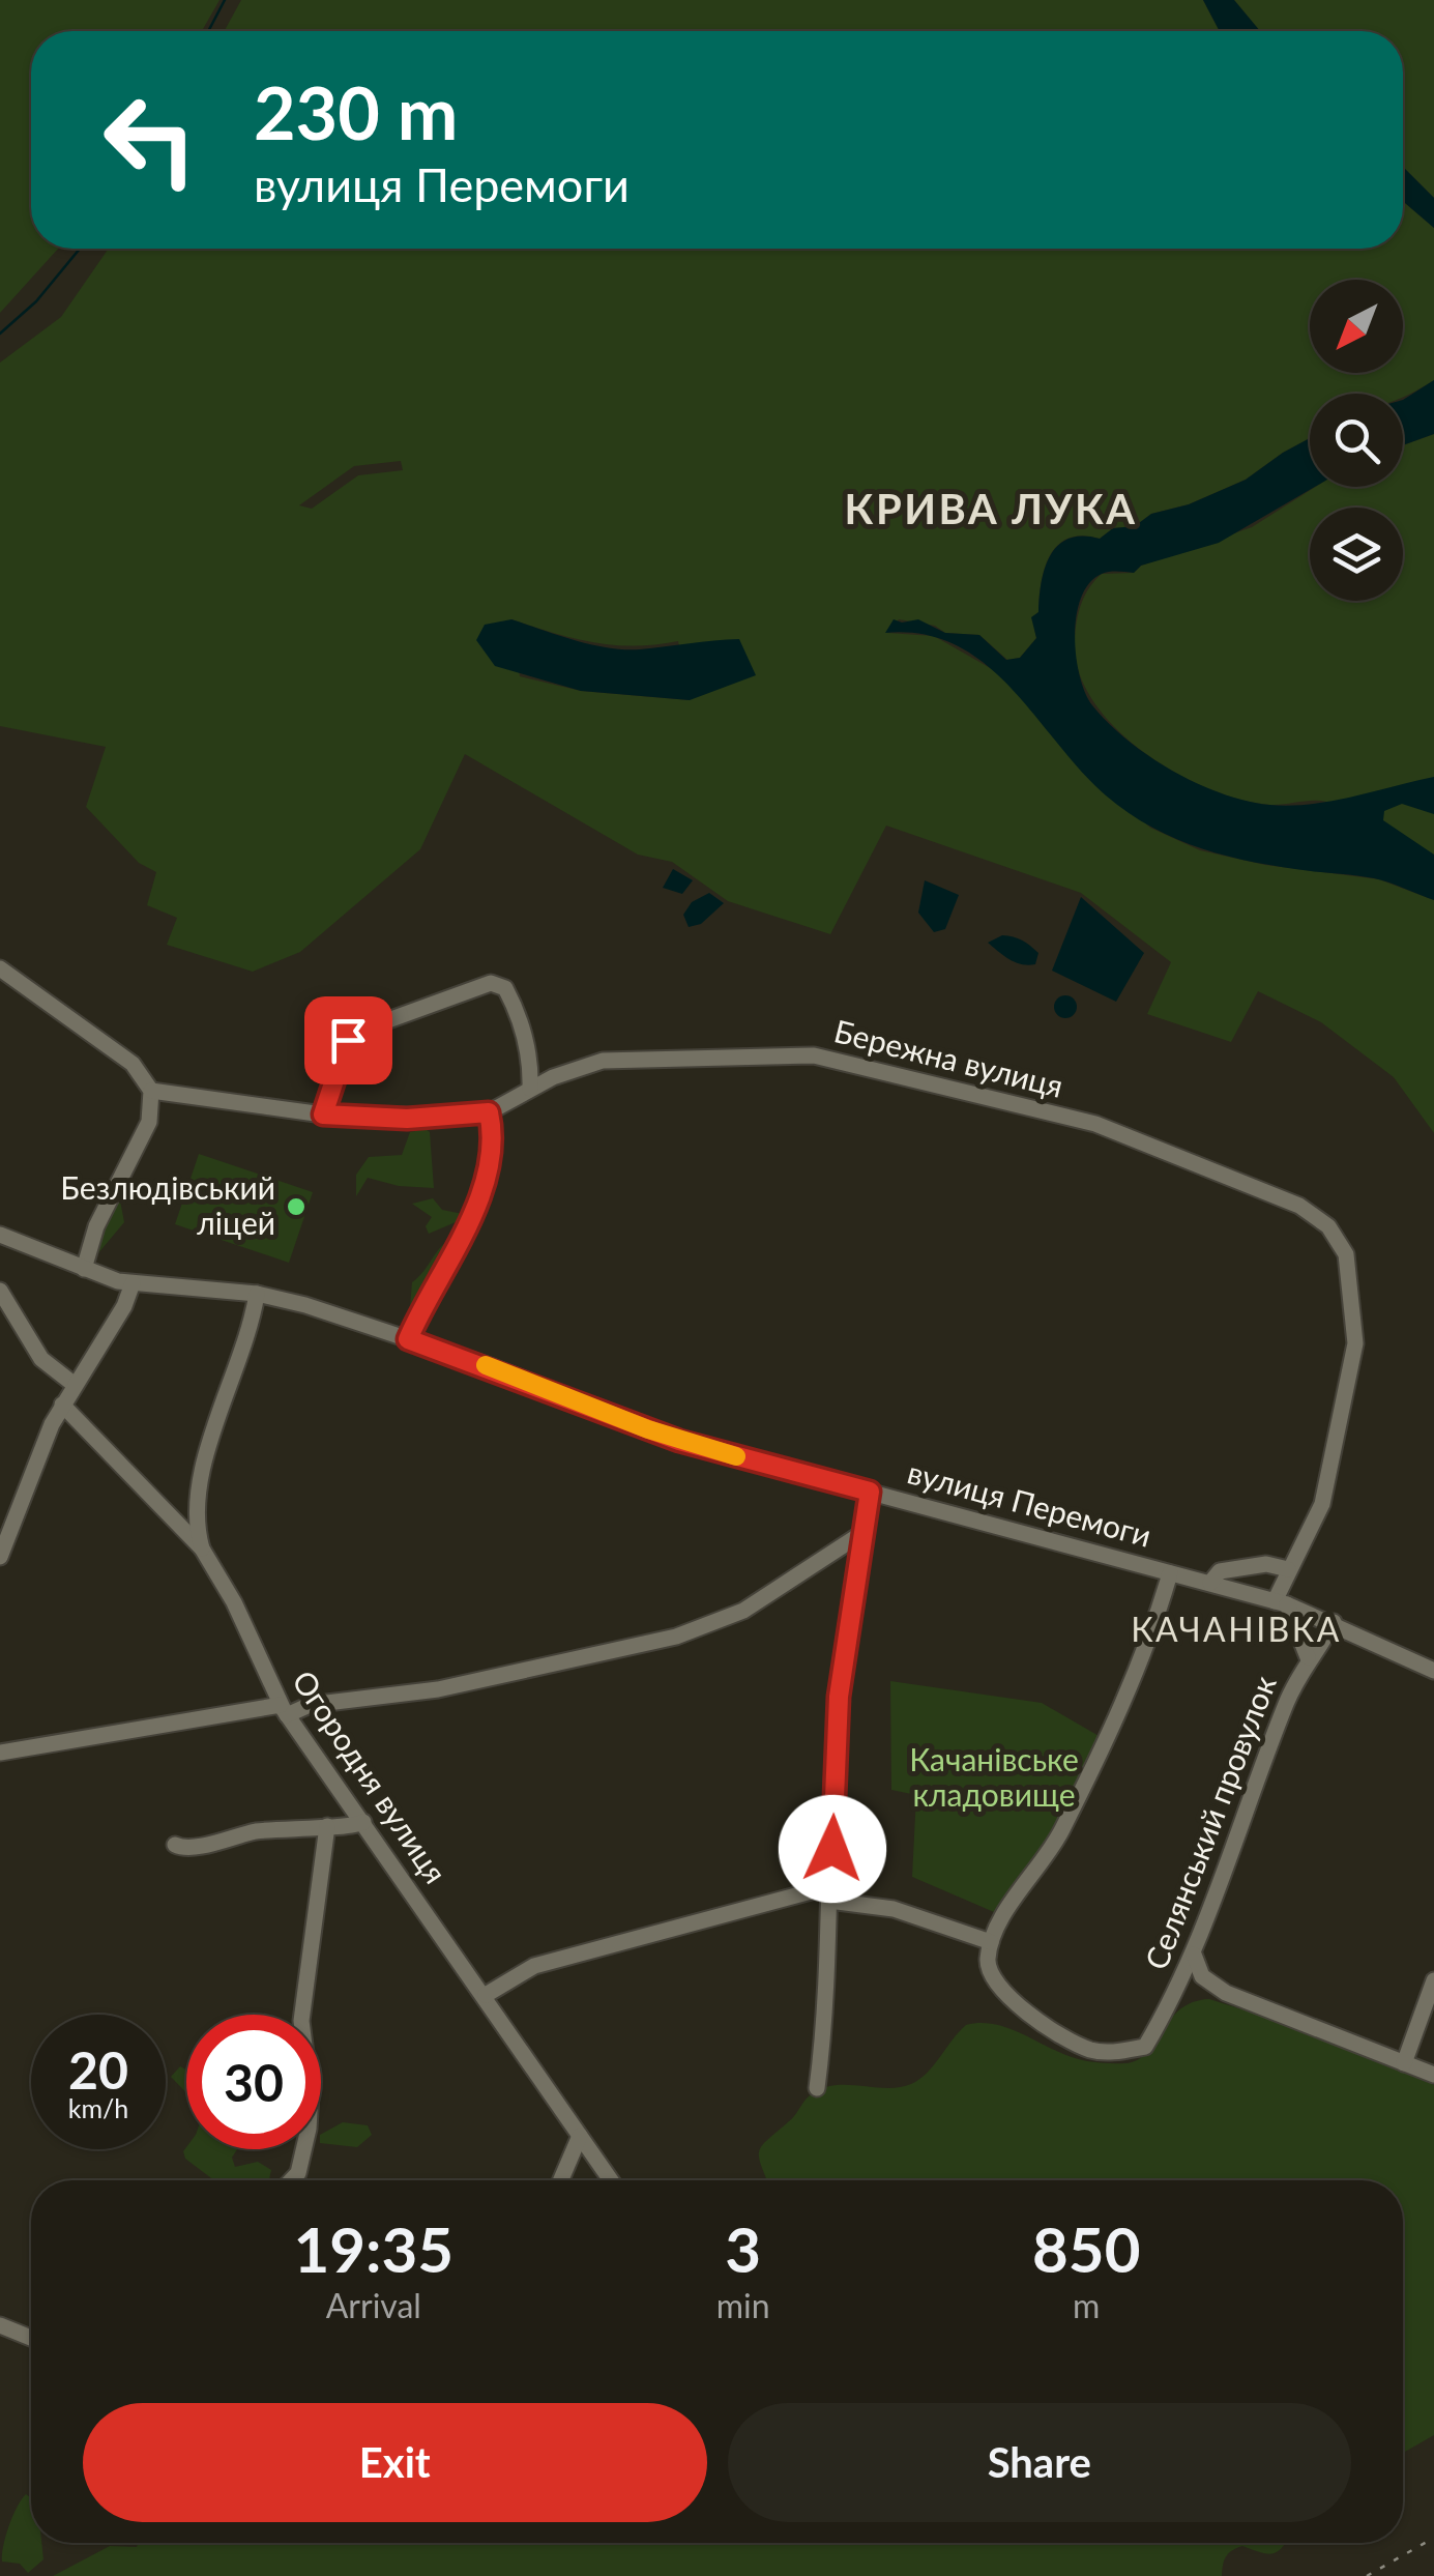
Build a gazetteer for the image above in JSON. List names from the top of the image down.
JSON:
{
  "streets": {
    "street": [
      "Бережна вулиця",
      "вулиця Перемоги",
      "Огородня вулиця",
      "Селянський провулок"
    ]
  },
  "crossings": [
    ["Бережна вулиця", "вулиця Перемоги"],
    ["вулиця Перемоги", "Селянський провулок"]
  ],
  "districts": ["КРИВА ЛУКА", "КАЧАНІВКА"],
  "parks": ["Качанівське кладовище"],
  "places": ["Безлюдівський ліцей"],
  "north": "bottom left",
  "page": {
    "turn": ["230 m", "вулиця Перемоги"],
    "speed": "20 km/h",
    "limit": "30",
    "eta": [
      "19:35",
      "Arrival",
      "3",
      "min",
      "850",
      "m"
    ],
    "buttons": ["Exit", "Share"]
  }
}
